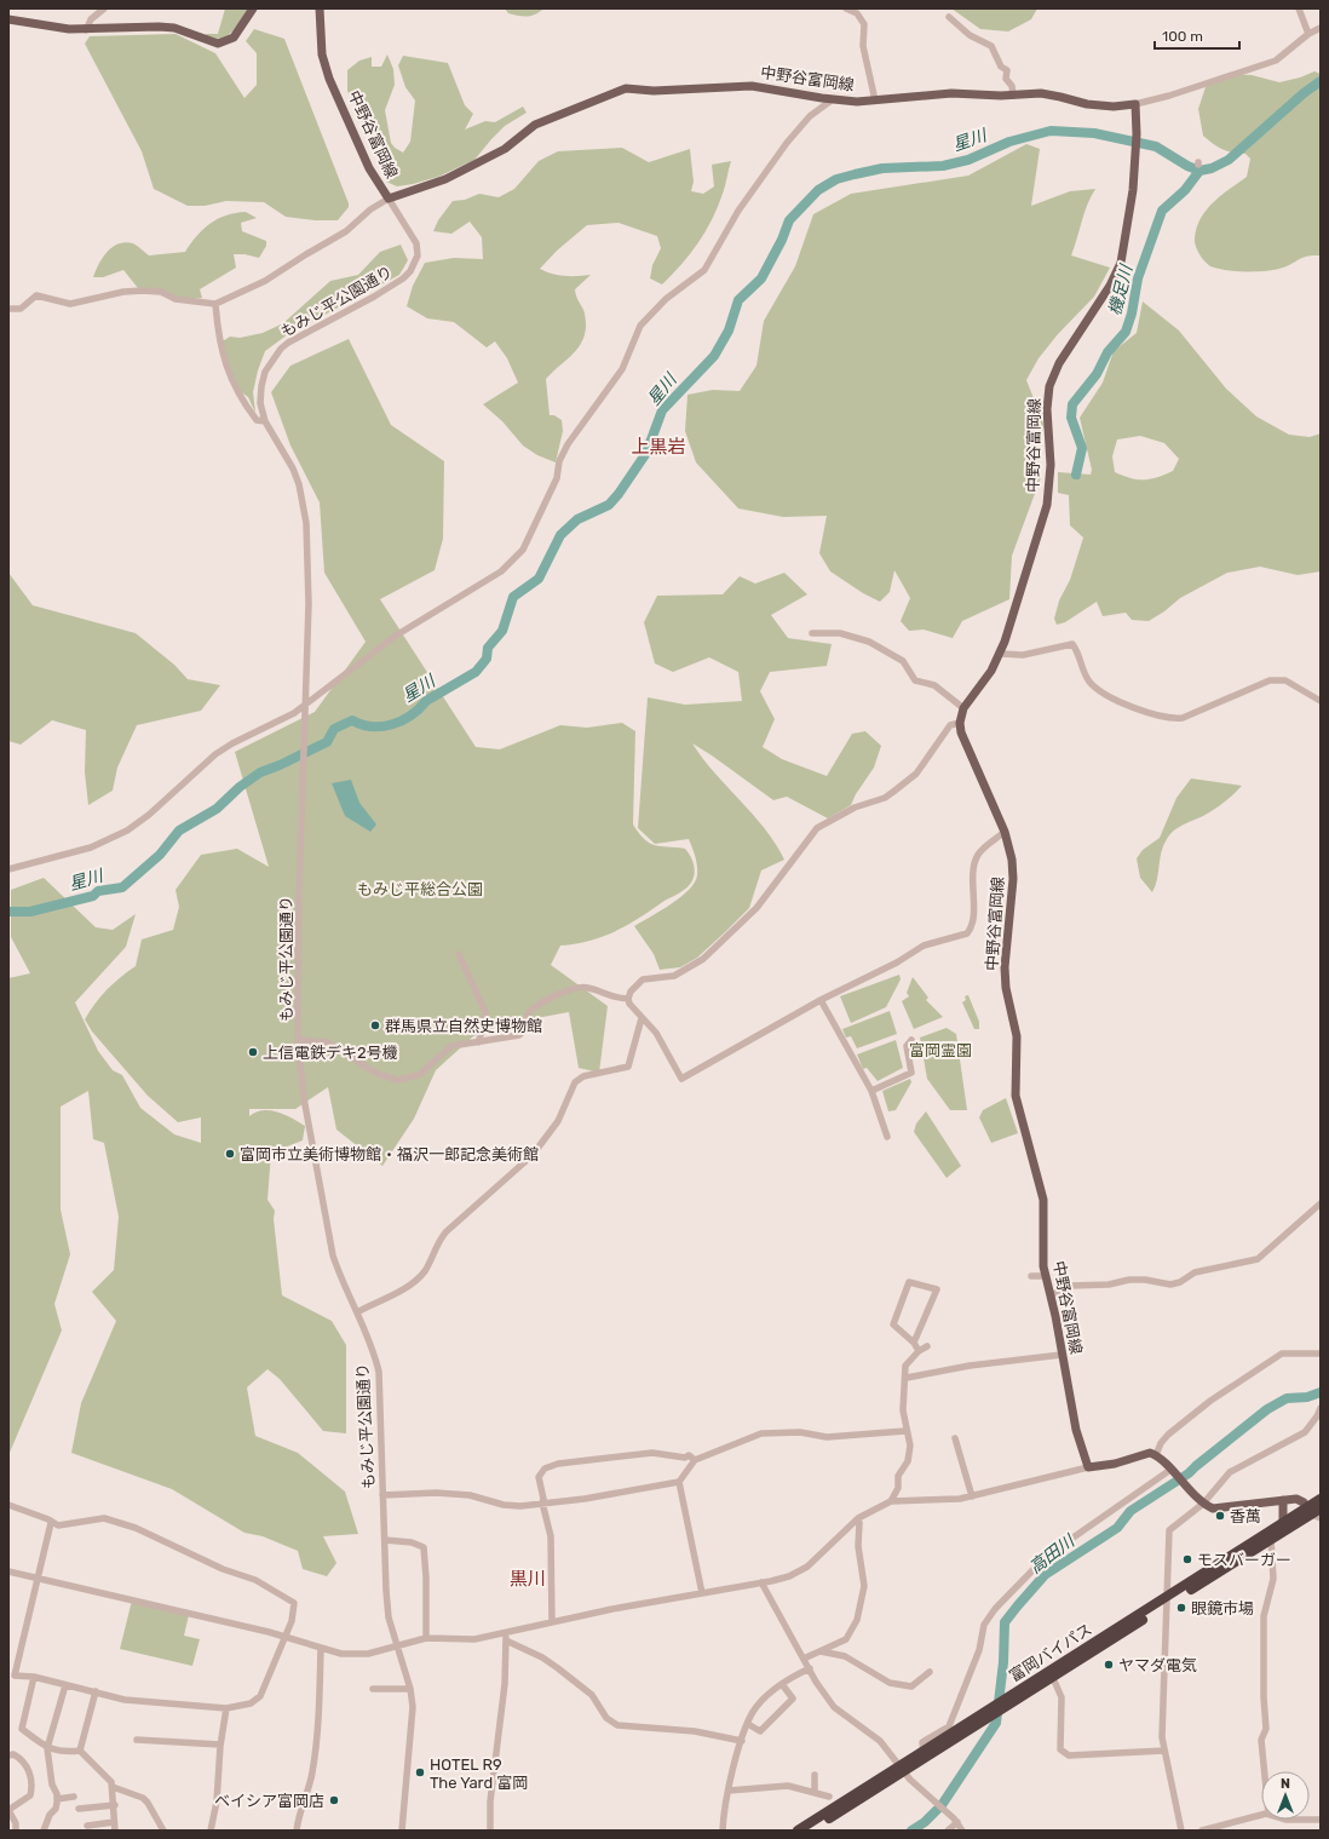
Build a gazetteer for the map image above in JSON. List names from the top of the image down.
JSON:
{
  "streets": {
    "highway": ["富岡バイパス"],
    "main road": ["中野谷富岡線"],
    "street": ["もみじ平公園通り"]
  },
  "crossings": [
    ["中野谷富岡線", "もみじ平公園通り"]
  ],
  "districts": ["上黒岩", "黒川"],
  "water": ["星川", "機足川", "高田川"],
  "parks": ["もみじ平総合公園", "富岡霊園"],
  "places": [
    "群馬県立自然史博物館",
    "上信電鉄デキ2号機",
    "富岡市立美術博物館・福沢一郎記念美術館",
    "香萬",
    "モスバーガー",
    "眼鏡市場",
    "ヤマダ電気",
    "HOTEL R9 The Yard 富岡",
    "ベイシア富岡店"
  ],
  "scale_bar": "100 m",
  "north": "top"
}
